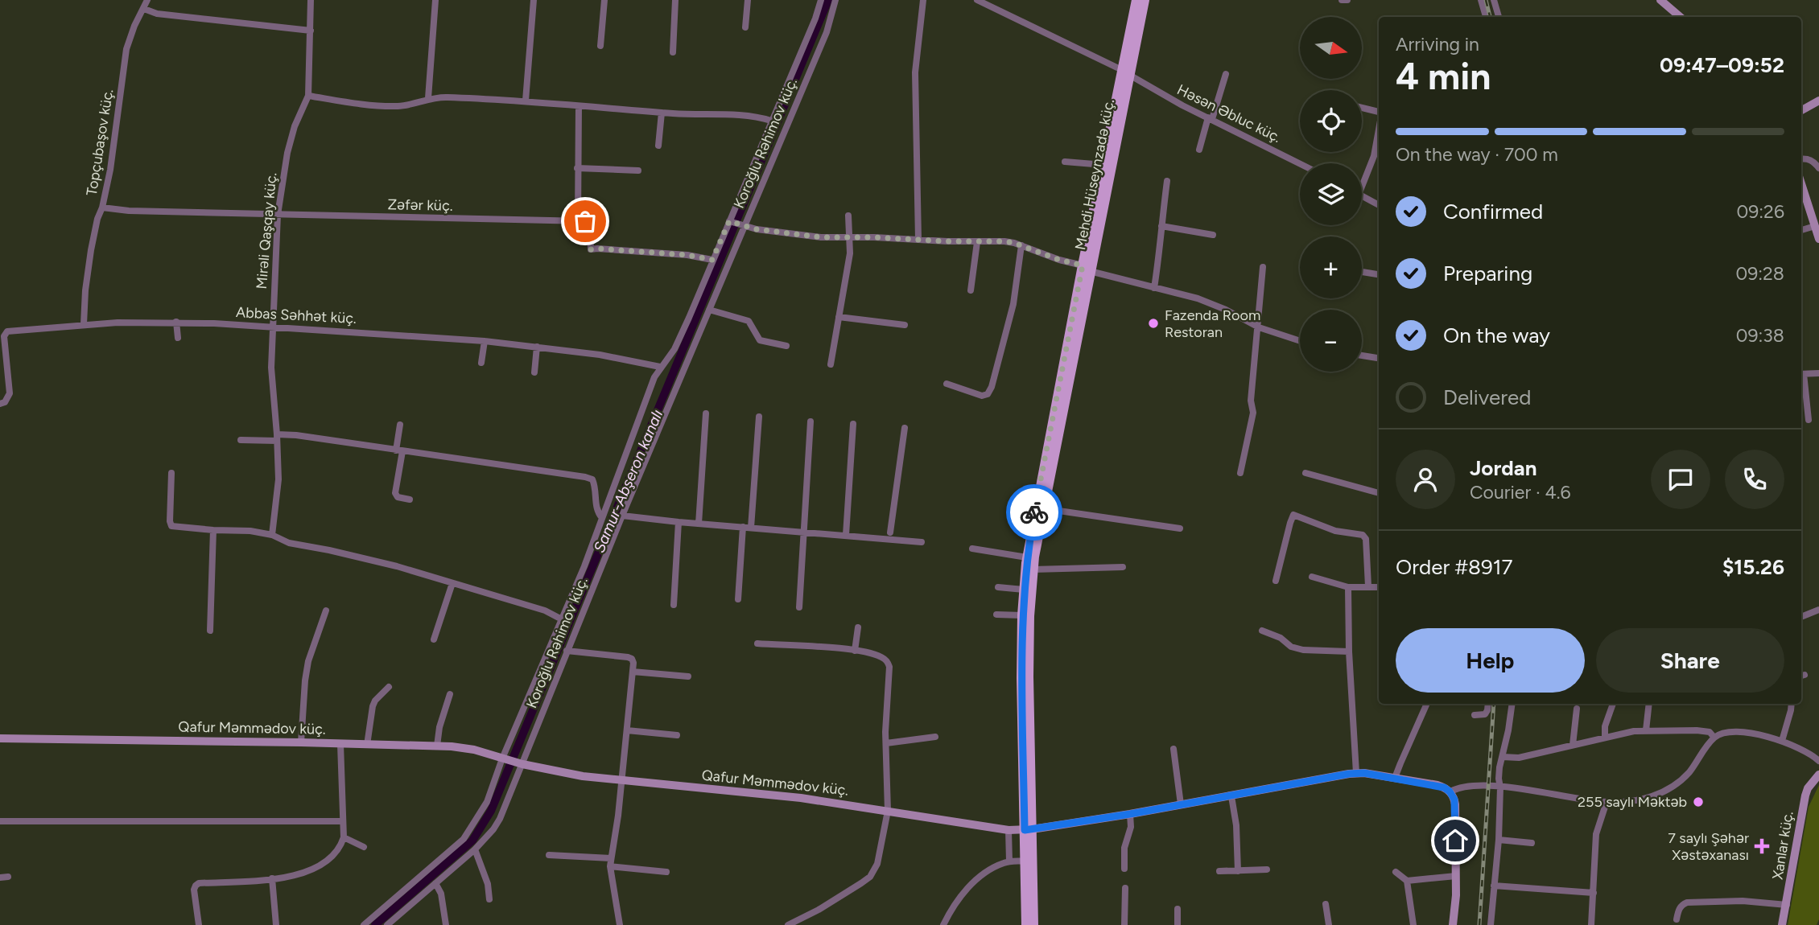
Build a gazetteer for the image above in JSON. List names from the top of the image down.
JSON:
{
  "streets": {
    "main road": ["Mehdi Hüseynzadə küç."],
    "street": [
      "Həsən Əbluc küç.",
      "Topçubaşov küç.",
      "Koroğlu Rəhimov küç.",
      "Zəfər küç.",
      "Mirəli Qaşqay küç.",
      "Abbas Səhhət küç.",
      "Qafur Məmmədov küç.",
      "Xanlar küç."
    ]
  },
  "crossings": [
    ["Həsən Əbluc küç.", "Mehdi Hüseynzadə küç."],
    ["Topçubaşov küç.", "Zəfər küç."],
    ["Topçubaşov küç.", "Abbas Səhhət küç."],
    ["Koroğlu Rəhimov küç.", "Abbas Səhhət küç."],
    ["Koroğlu Rəhimov küç.", "Qafur Məmmədov küç."],
    ["Mehdi Hüseynzadə küç.", "Qafur Məmmədov küç."],
    ["Zəfər küç.", "Mirəli Qaşqay küç."],
    ["Mirəli Qaşqay küç.", "Abbas Səhhət küç."]
  ],
  "water": ["Samur-Abşeron kanalı"],
  "places": {
    "other": ["Fazenda Room Restoran", "255 saylı Məktəb"],
    "health": ["7 saylı Şəhər Xəstəxanası"]
  },
  "north": "right",
  "page": {
    "map_buttons": ["+", "−"],
    "heading": ["4 min", "Arriving in", "09:47–09:52"],
    "panel": [
      "Jordan",
      "Courier · 4.6",
      "Order #8917",
      "$15.26"
    ],
    "bar": "On the way · 700 m",
    "list": [
      ["Confirmed", "09:26"],
      ["Preparing", "09:28"],
      ["On the way", "09:38"],
      "Delivered"
    ],
    "buttons": ["Help", "Share"]
  }
}
